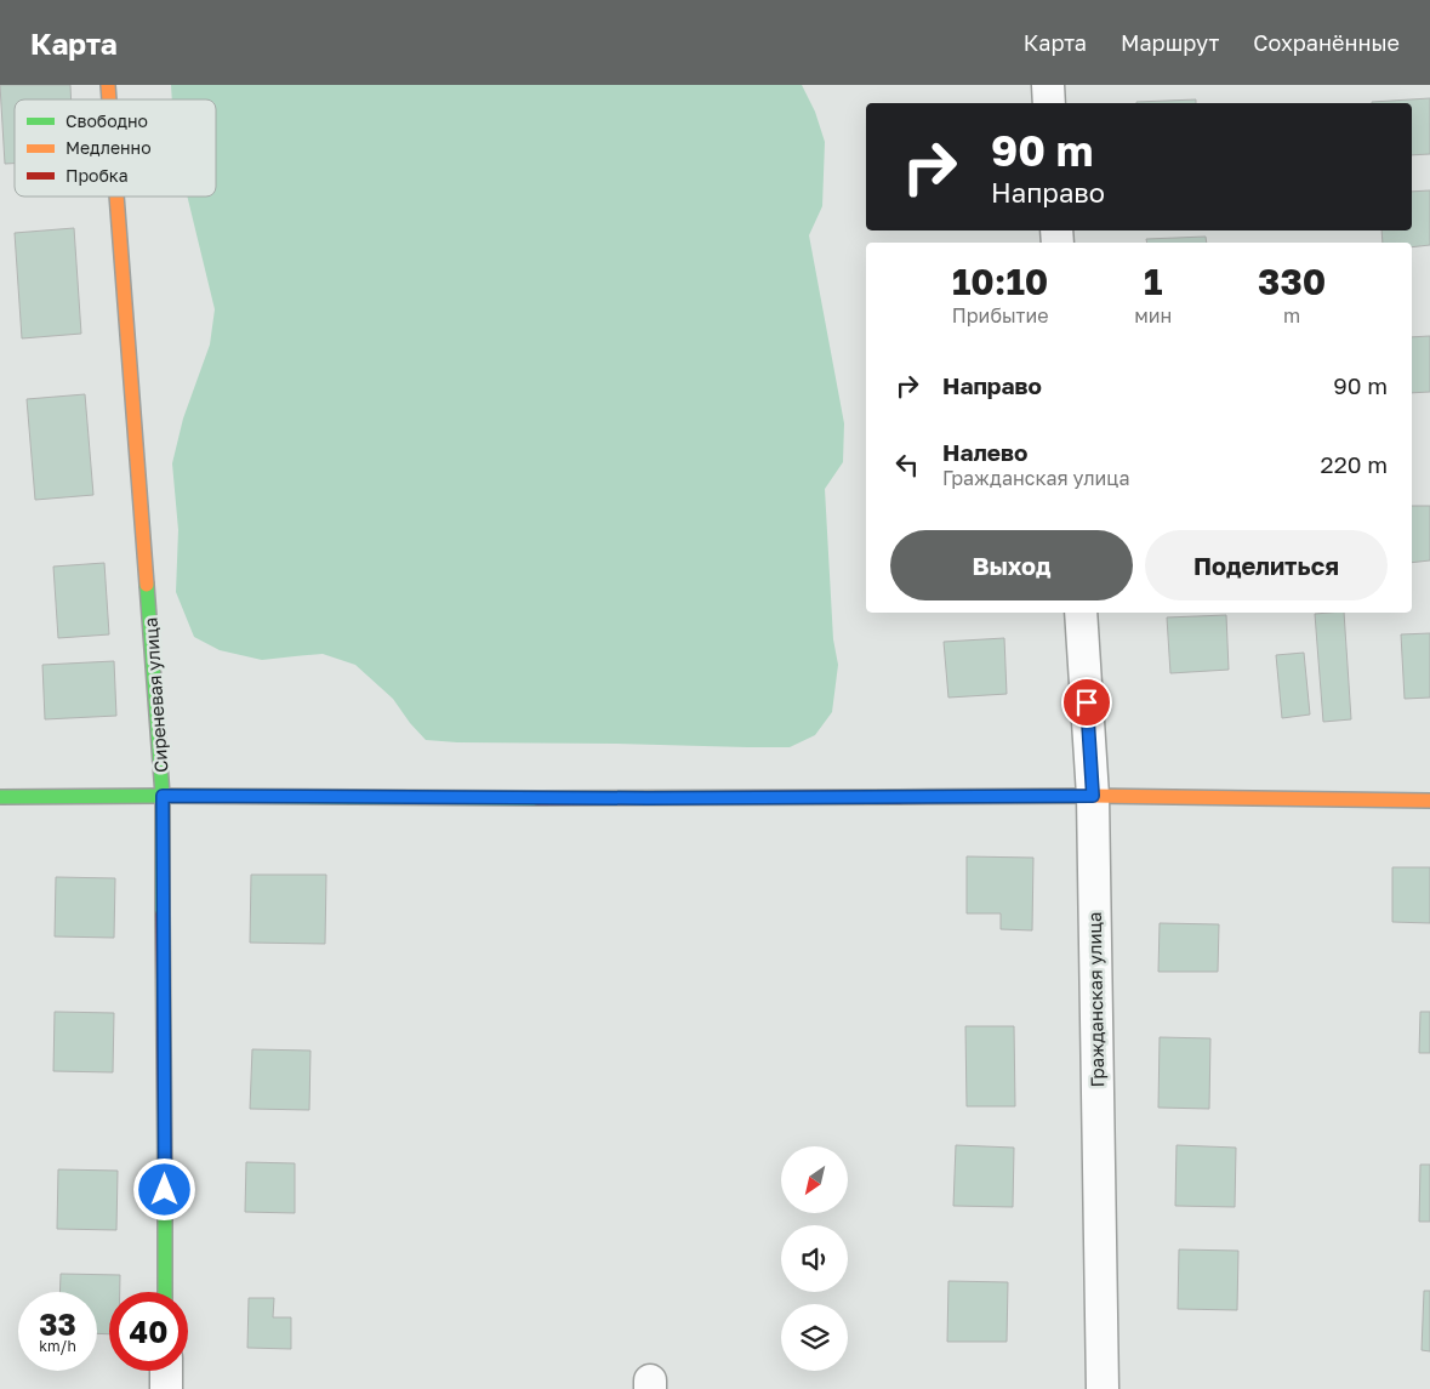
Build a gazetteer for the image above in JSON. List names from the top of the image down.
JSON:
{
  "streets": {
    "street": ["Сиреневая улица", "Гражданская улица"]
  },
  "legend": ["Свободно", "Медленно", "Пробка"],
  "north": "bottom left",
  "page": {
    "header": "Карта",
    "nav": ["Карта", "Маршрут", "Сохранённые"],
    "turn": ["90 m", "Направо"],
    "eta": [
      "10:10",
      "Прибытие",
      "1",
      "мин",
      "330",
      "m"
    ],
    "list": [
      {
        "name": "Направо",
        "value": "90 m"
      },
      {
        "name": "Налево",
        "note": "Гражданская улица",
        "value": "220 m"
      }
    ],
    "buttons": ["Выход", "Поделиться"],
    "speed": "33 km/h",
    "limit": "40"
  }
}
